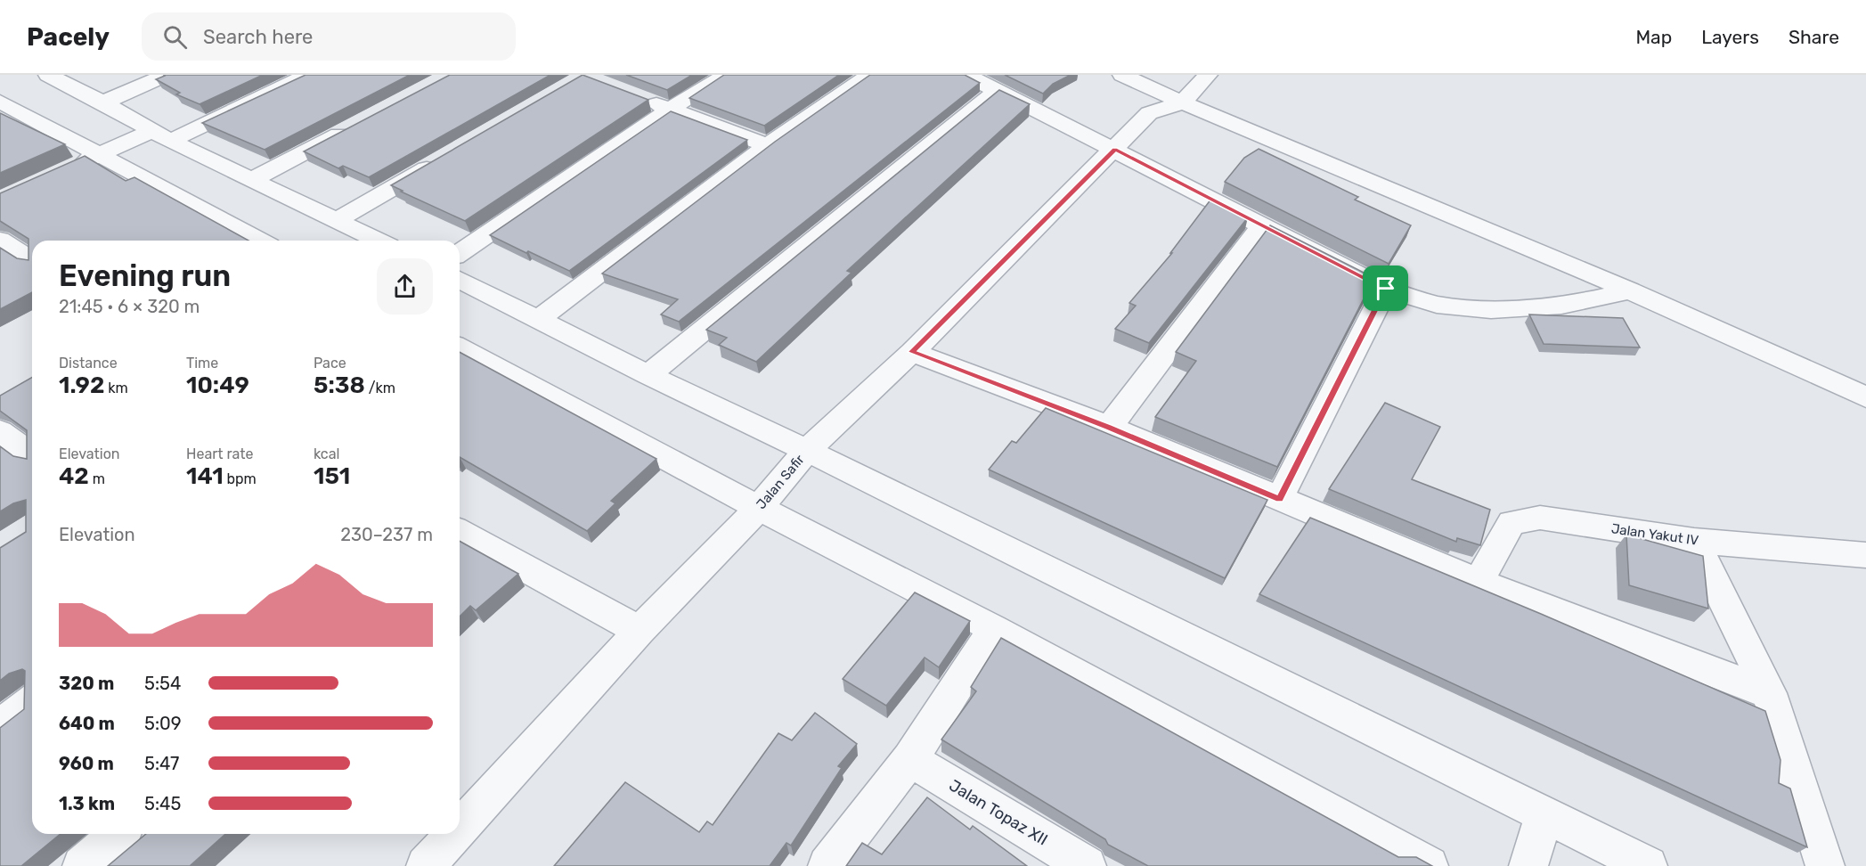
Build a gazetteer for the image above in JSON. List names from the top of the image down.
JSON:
{
  "streets": {
    "street": ["Jalan Safir", "Jalan Yakut IV", "Jalan Topaz XII"]
  },
  "page": {
    "header": "Pacely",
    "search": "Search here",
    "nav": ["Map", "Layers", "Share"],
    "heading": ["Evening run", "21:45 · 6 × 320 m"],
    "stats": [
      ["Distance", "1.92 km"],
      ["Time", "10:49"],
      ["Pace", "5:38 /km"],
      ["Elevation", "42 m"],
      ["Heart rate", "141 bpm"],
      ["kcal", "151"]
    ],
    "chart": ["Elevation", "230–237 m"],
    "list": [
      {
        "name": "320 m",
        "note": "5:54"
      },
      {
        "name": "640 m",
        "note": "5:09"
      },
      {
        "name": "960 m",
        "note": "5:47"
      },
      {
        "name": "1.3 km",
        "note": "5:45"
      }
    ]
  }
}
